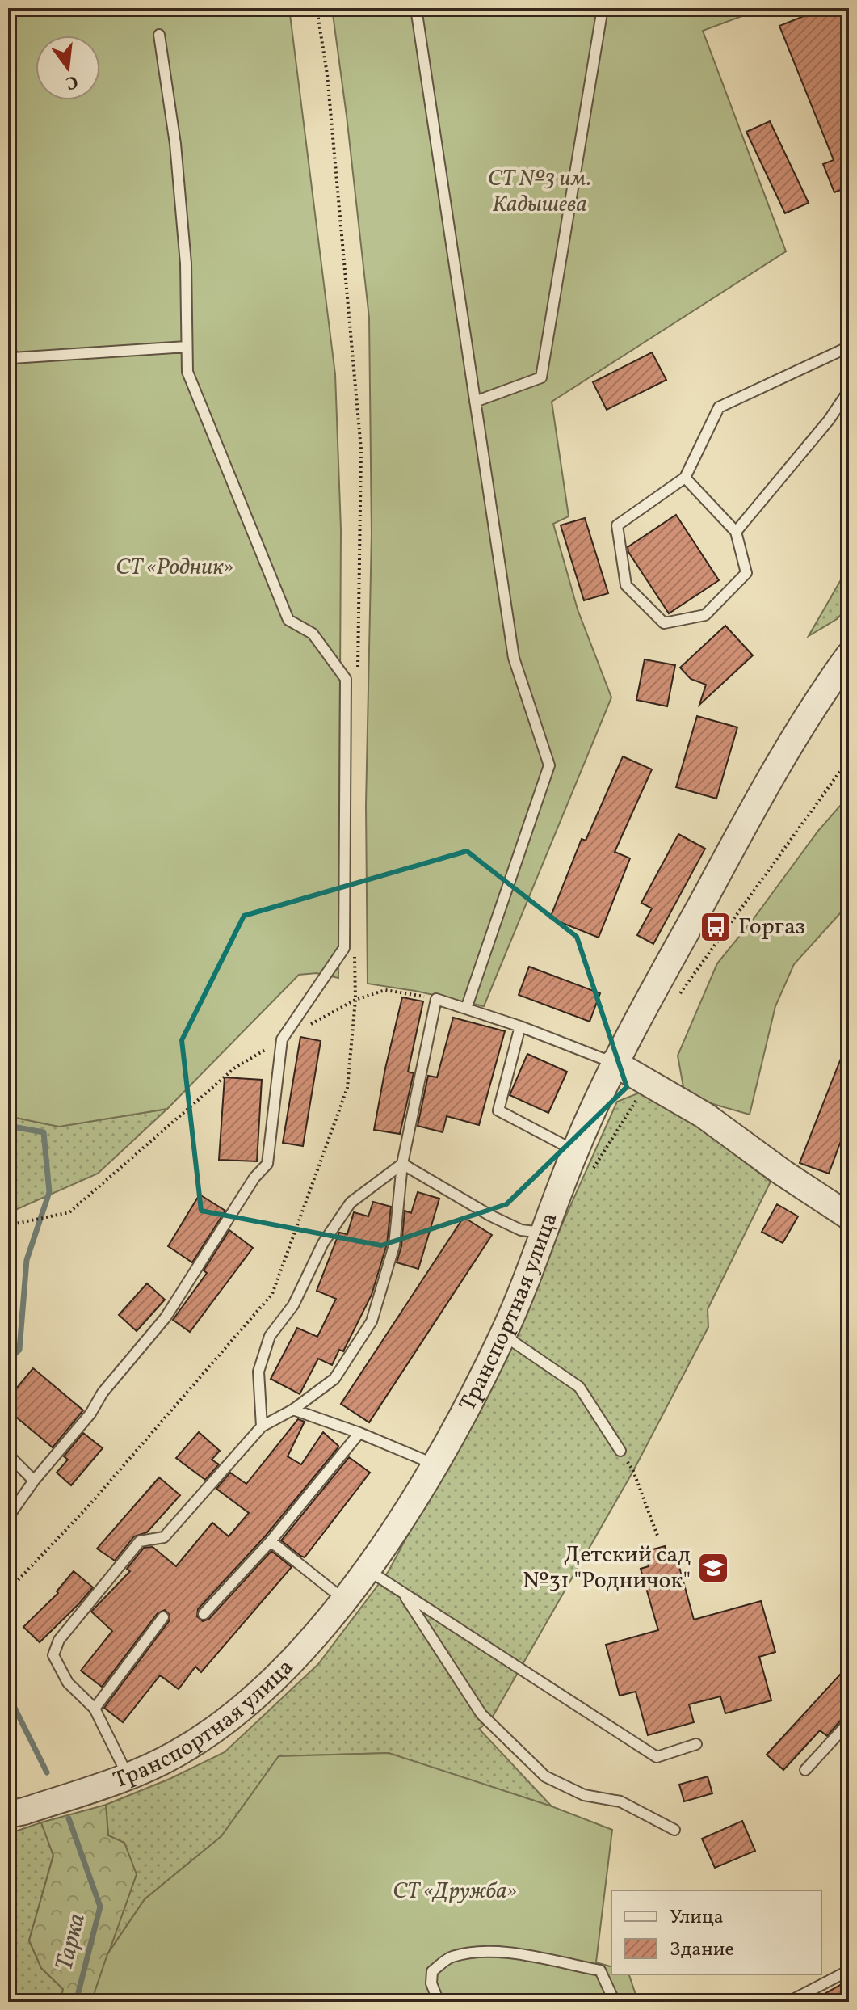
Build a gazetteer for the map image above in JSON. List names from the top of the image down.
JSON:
{
  "streets": {
    "street": ["Транспортная улица"]
  },
  "water": ["Тарка"],
  "parks": ["СТ №3 им. Кадышева", "СТ «Родник»", "СТ «Дружба»"],
  "places": {
    "bus stop": ["Горгаз"],
    "school or university": ["Детский сад №31 \"Родничок\""]
  },
  "legend": ["Улица", "Здание"],
  "north": "bottom"
}
